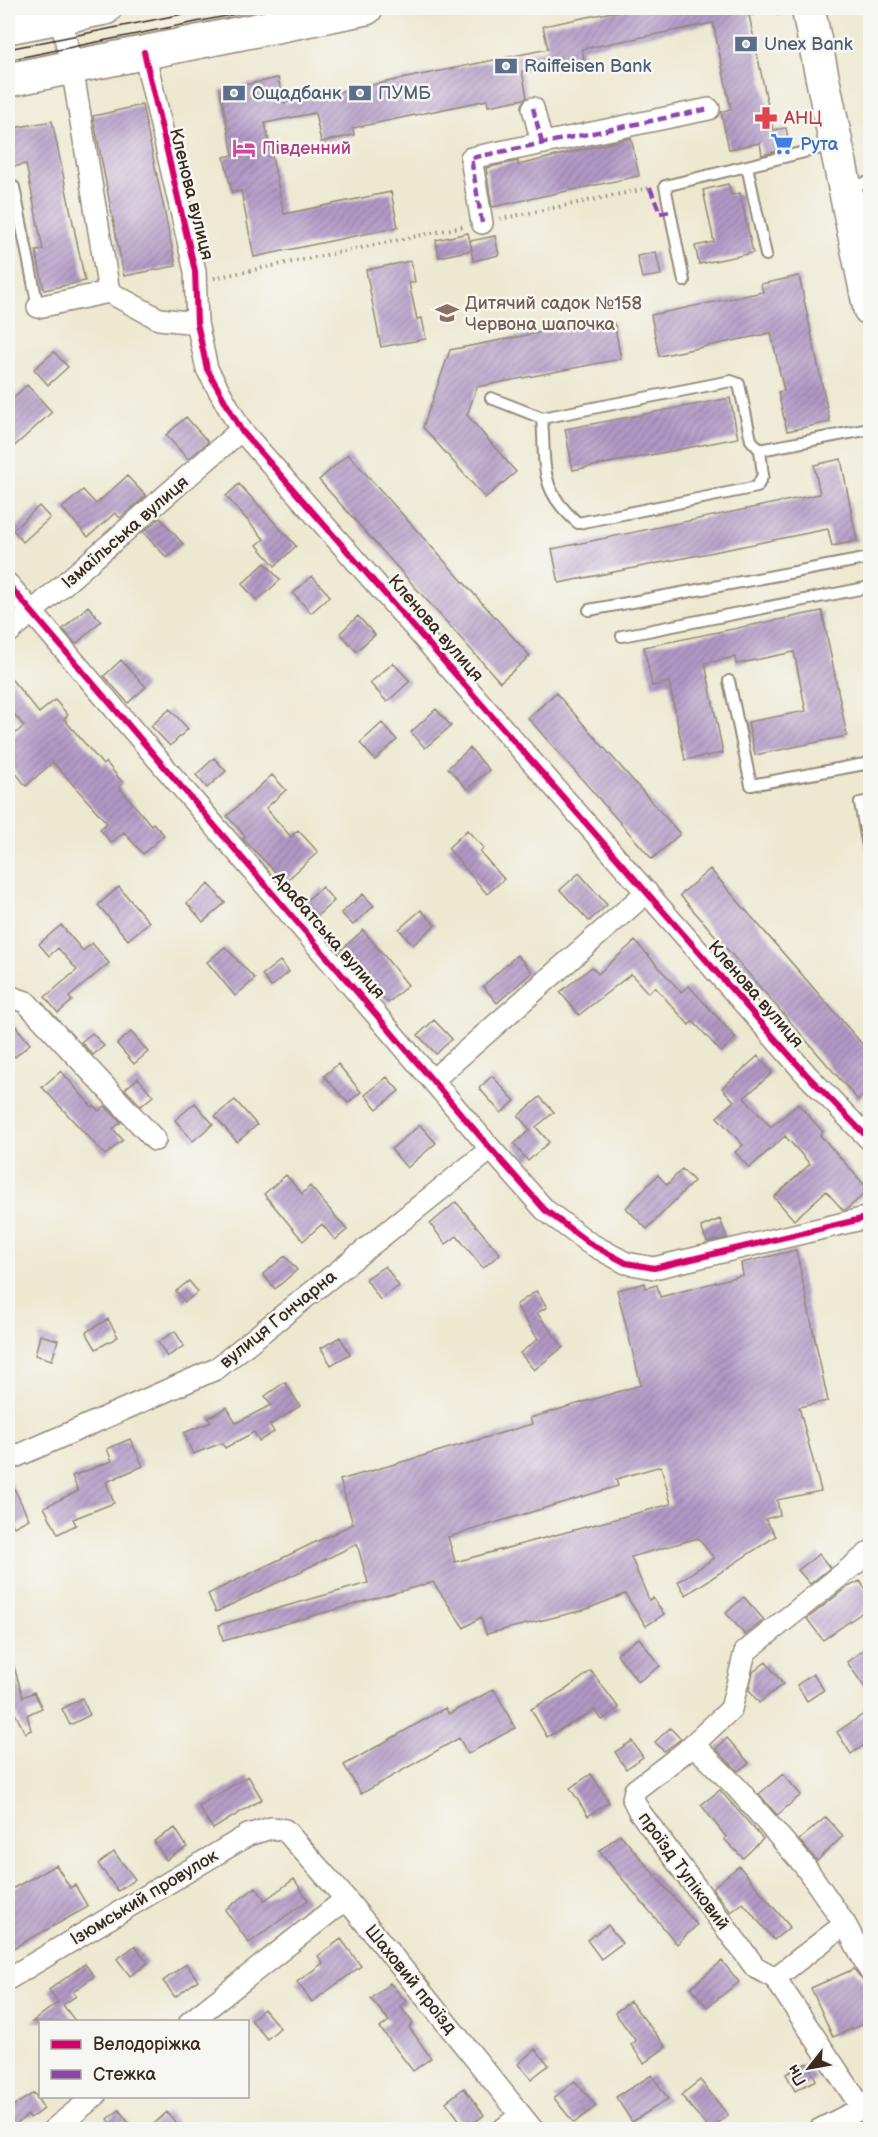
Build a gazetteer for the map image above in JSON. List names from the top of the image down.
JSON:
{
  "streets": {
    "street": [
      "Кленова вулиця",
      "Ізмаїльська вулиця",
      "Арабатська вулиця",
      "вулиця Гончарна",
      "проїзд Тупіковий",
      "Ізюмський провулок",
      "Шаховий проїзд"
    ]
  },
  "crossings": [
    ["Кленова вулиця", "Ізмаїльська вулиця"],
    ["Ізмаїльська вулиця", "Арабатська вулиця"],
    ["Арабатська вулиця", "вулиця Гончарна"],
    ["Ізюмський провулок", "Шаховий проїзд"]
  ],
  "places": {
    "bank": [
      "Unex Bank",
      "Raiffeisen Bank",
      "Ощадбанк",
      "ПУМБ"
    ],
    "pharmacy": ["АНЦ"],
    "supermarket": ["Рута"],
    "hotel": ["Південний"],
    "school or university": ["Дитячий садок №158 Червона шапочка"]
  },
  "legend": ["Велодоріжка", "Стежка"],
  "north": "bottom left"
}
